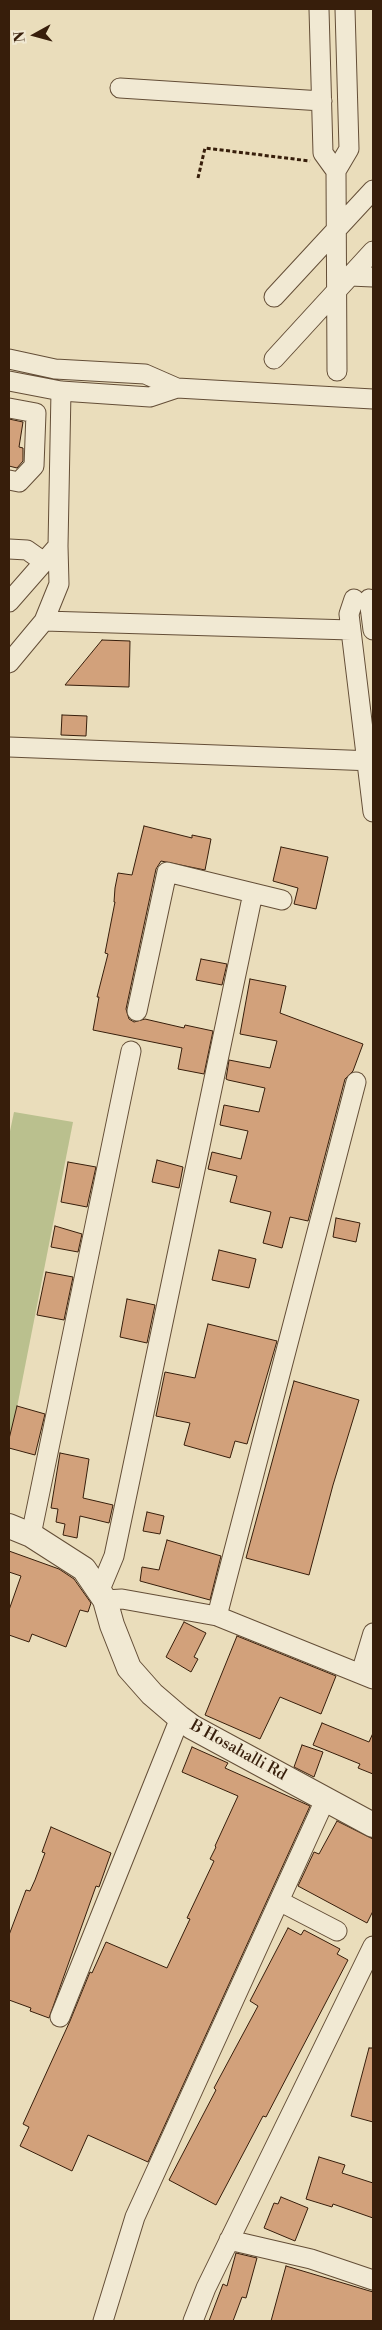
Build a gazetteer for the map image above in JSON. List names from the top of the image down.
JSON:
{
  "streets": {
    "street": ["B Hosahalli Rd"]
  },
  "north": "left"
}
